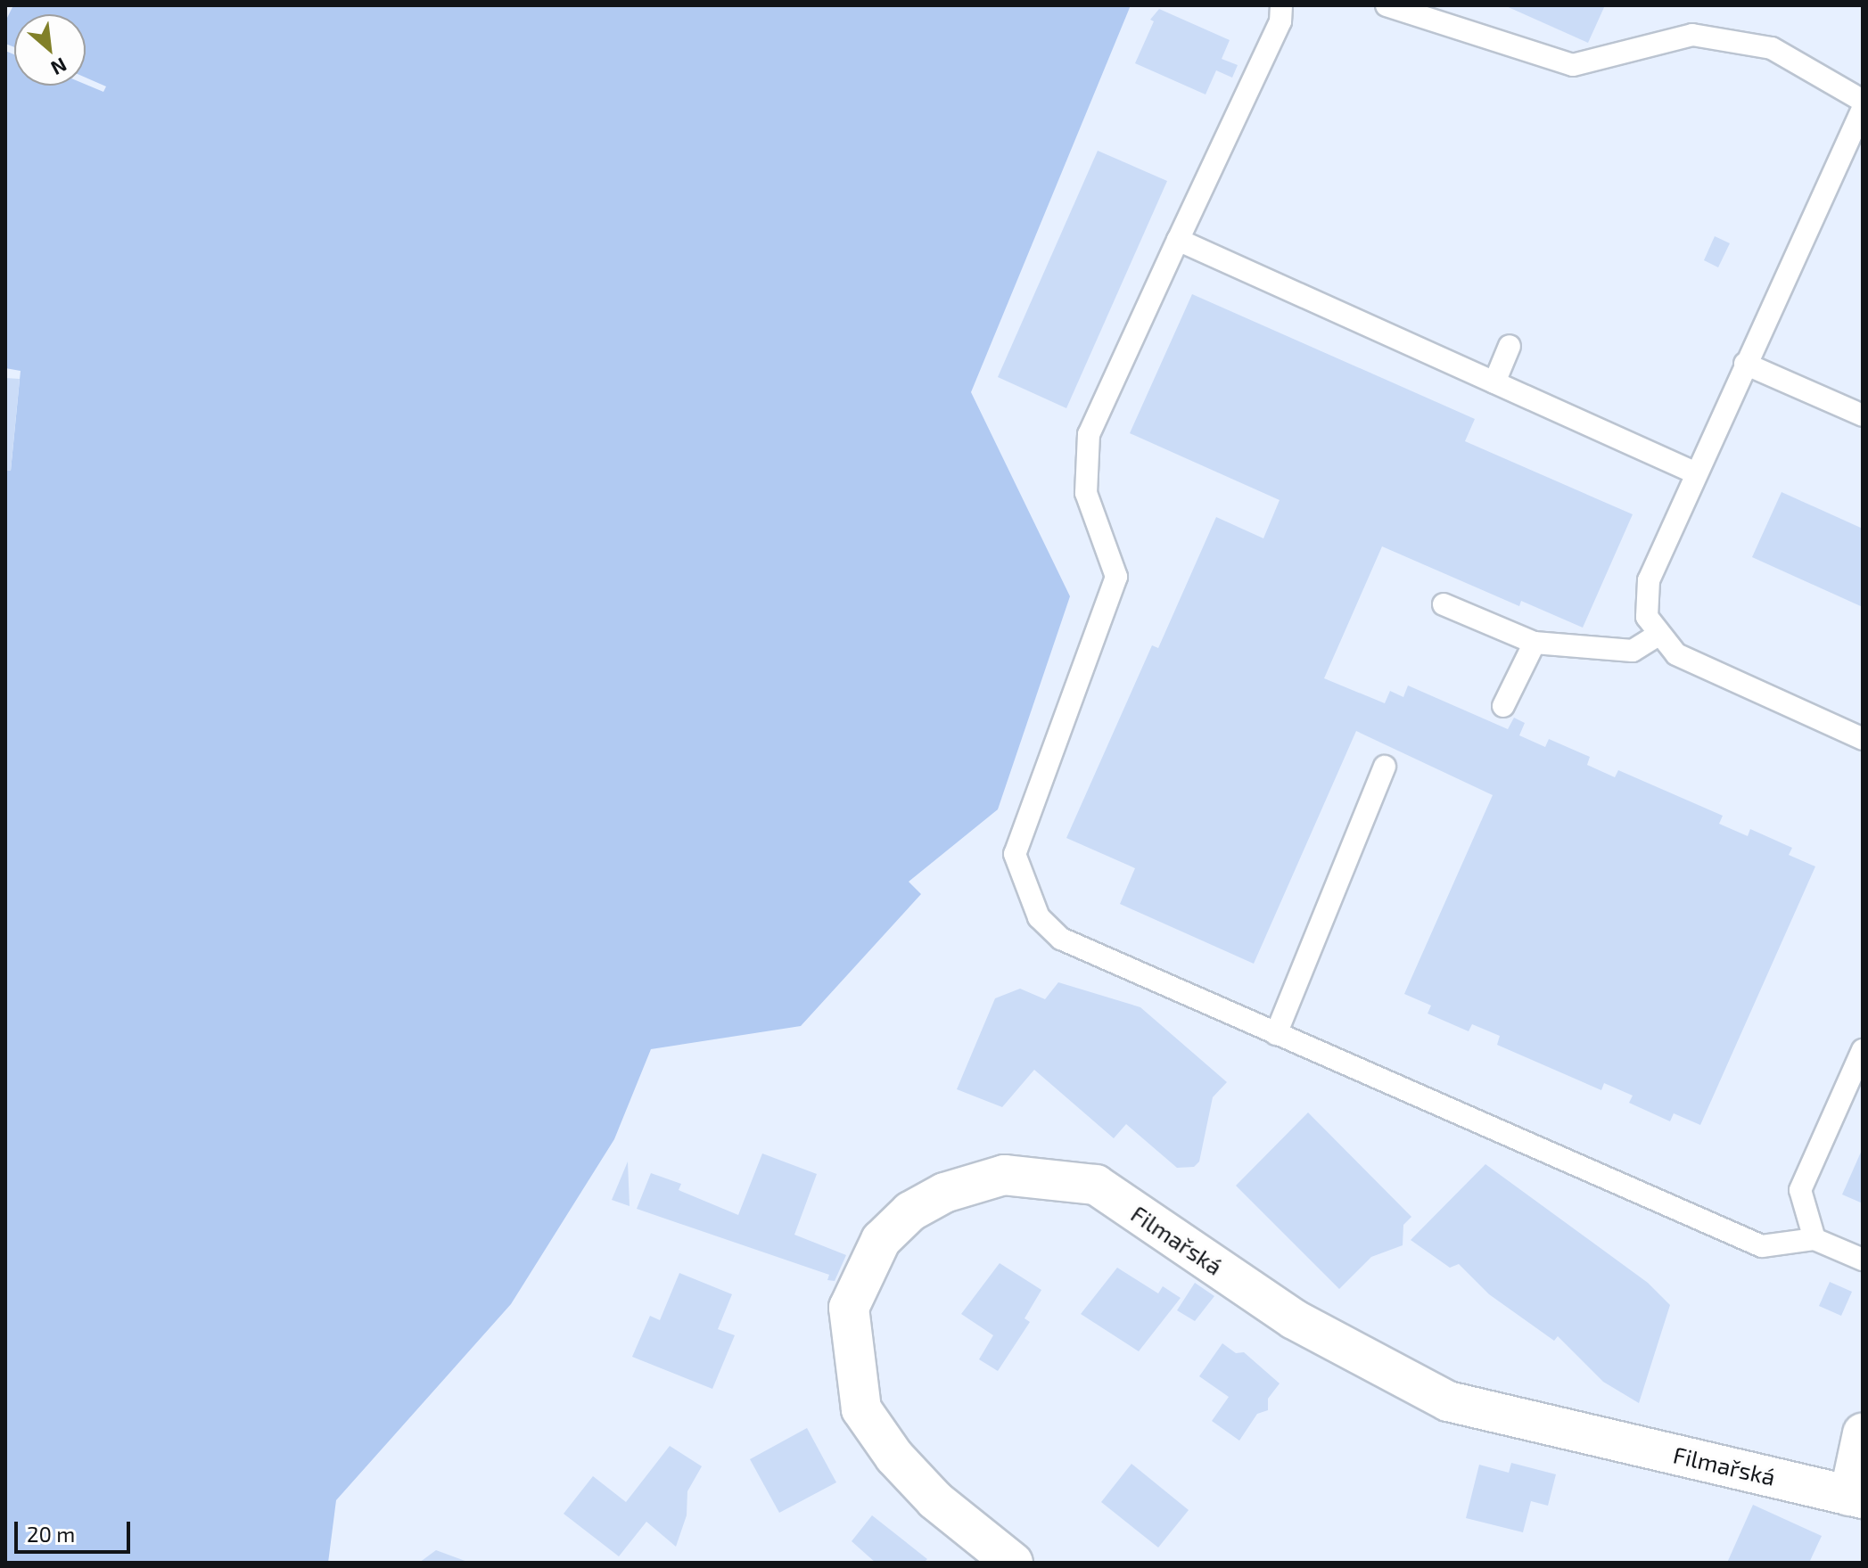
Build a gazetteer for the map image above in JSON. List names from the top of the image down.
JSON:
{
  "streets": {
    "street": ["Filmařská"]
  },
  "scale_bar": "20 m",
  "north": "bottom right"
}
